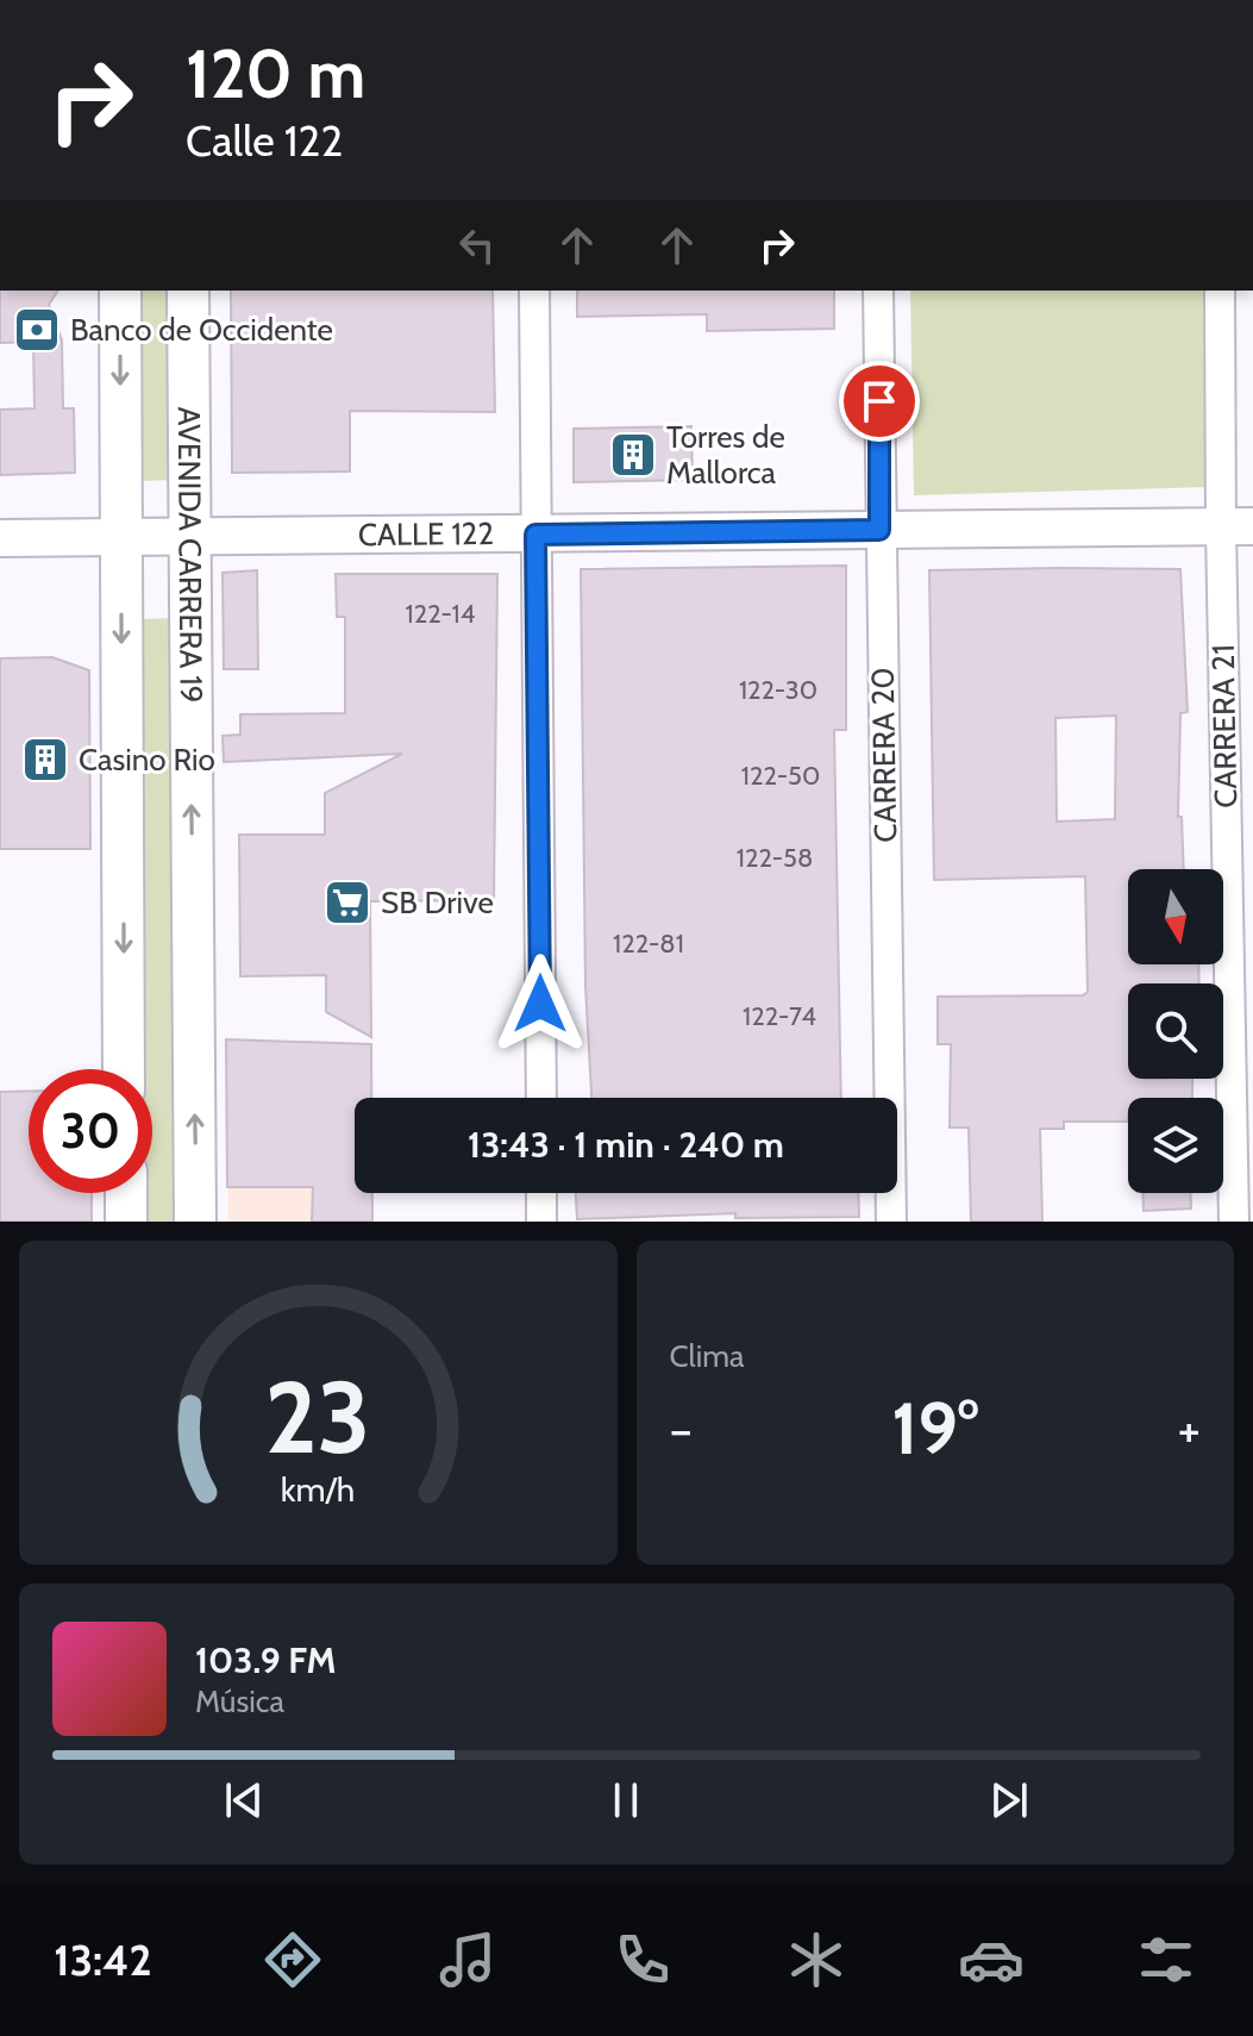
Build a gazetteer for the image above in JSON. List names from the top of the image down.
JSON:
{
  "streets": {
    "main road": ["AVENIDA CARRERA 19"],
    "street": ["CALLE 122", "CARRERA 21", "CARRERA 20"]
  },
  "crossings": [
    ["CALLE 122", "AVENIDA CARRERA 19"],
    ["CALLE 122", "CARRERA 21"],
    ["CALLE 122", "CARRERA 20"]
  ],
  "places": {
    "bank": ["Banco de Occidente"],
    "building": ["Torres de Mallorca", "Casino Rio"],
    "supermarket": ["SB Drive"]
  },
  "house_numbers": [
    "122-14",
    "122-30",
    "122-50",
    "122-58",
    "122-81",
    "122-74"
  ],
  "north": "bottom",
  "page": {
    "turn": ["120 m", "Calle 122"],
    "limit": "30",
    "trip": "13:43 · 1 min · 240 m",
    "tile": "Clima",
    "heat": ["−", "19°", "+"],
    "song": ["103.9 FM", "Música"],
    "tabs": "13:42",
    "gauge": ["23", "km/h"]
  }
}
